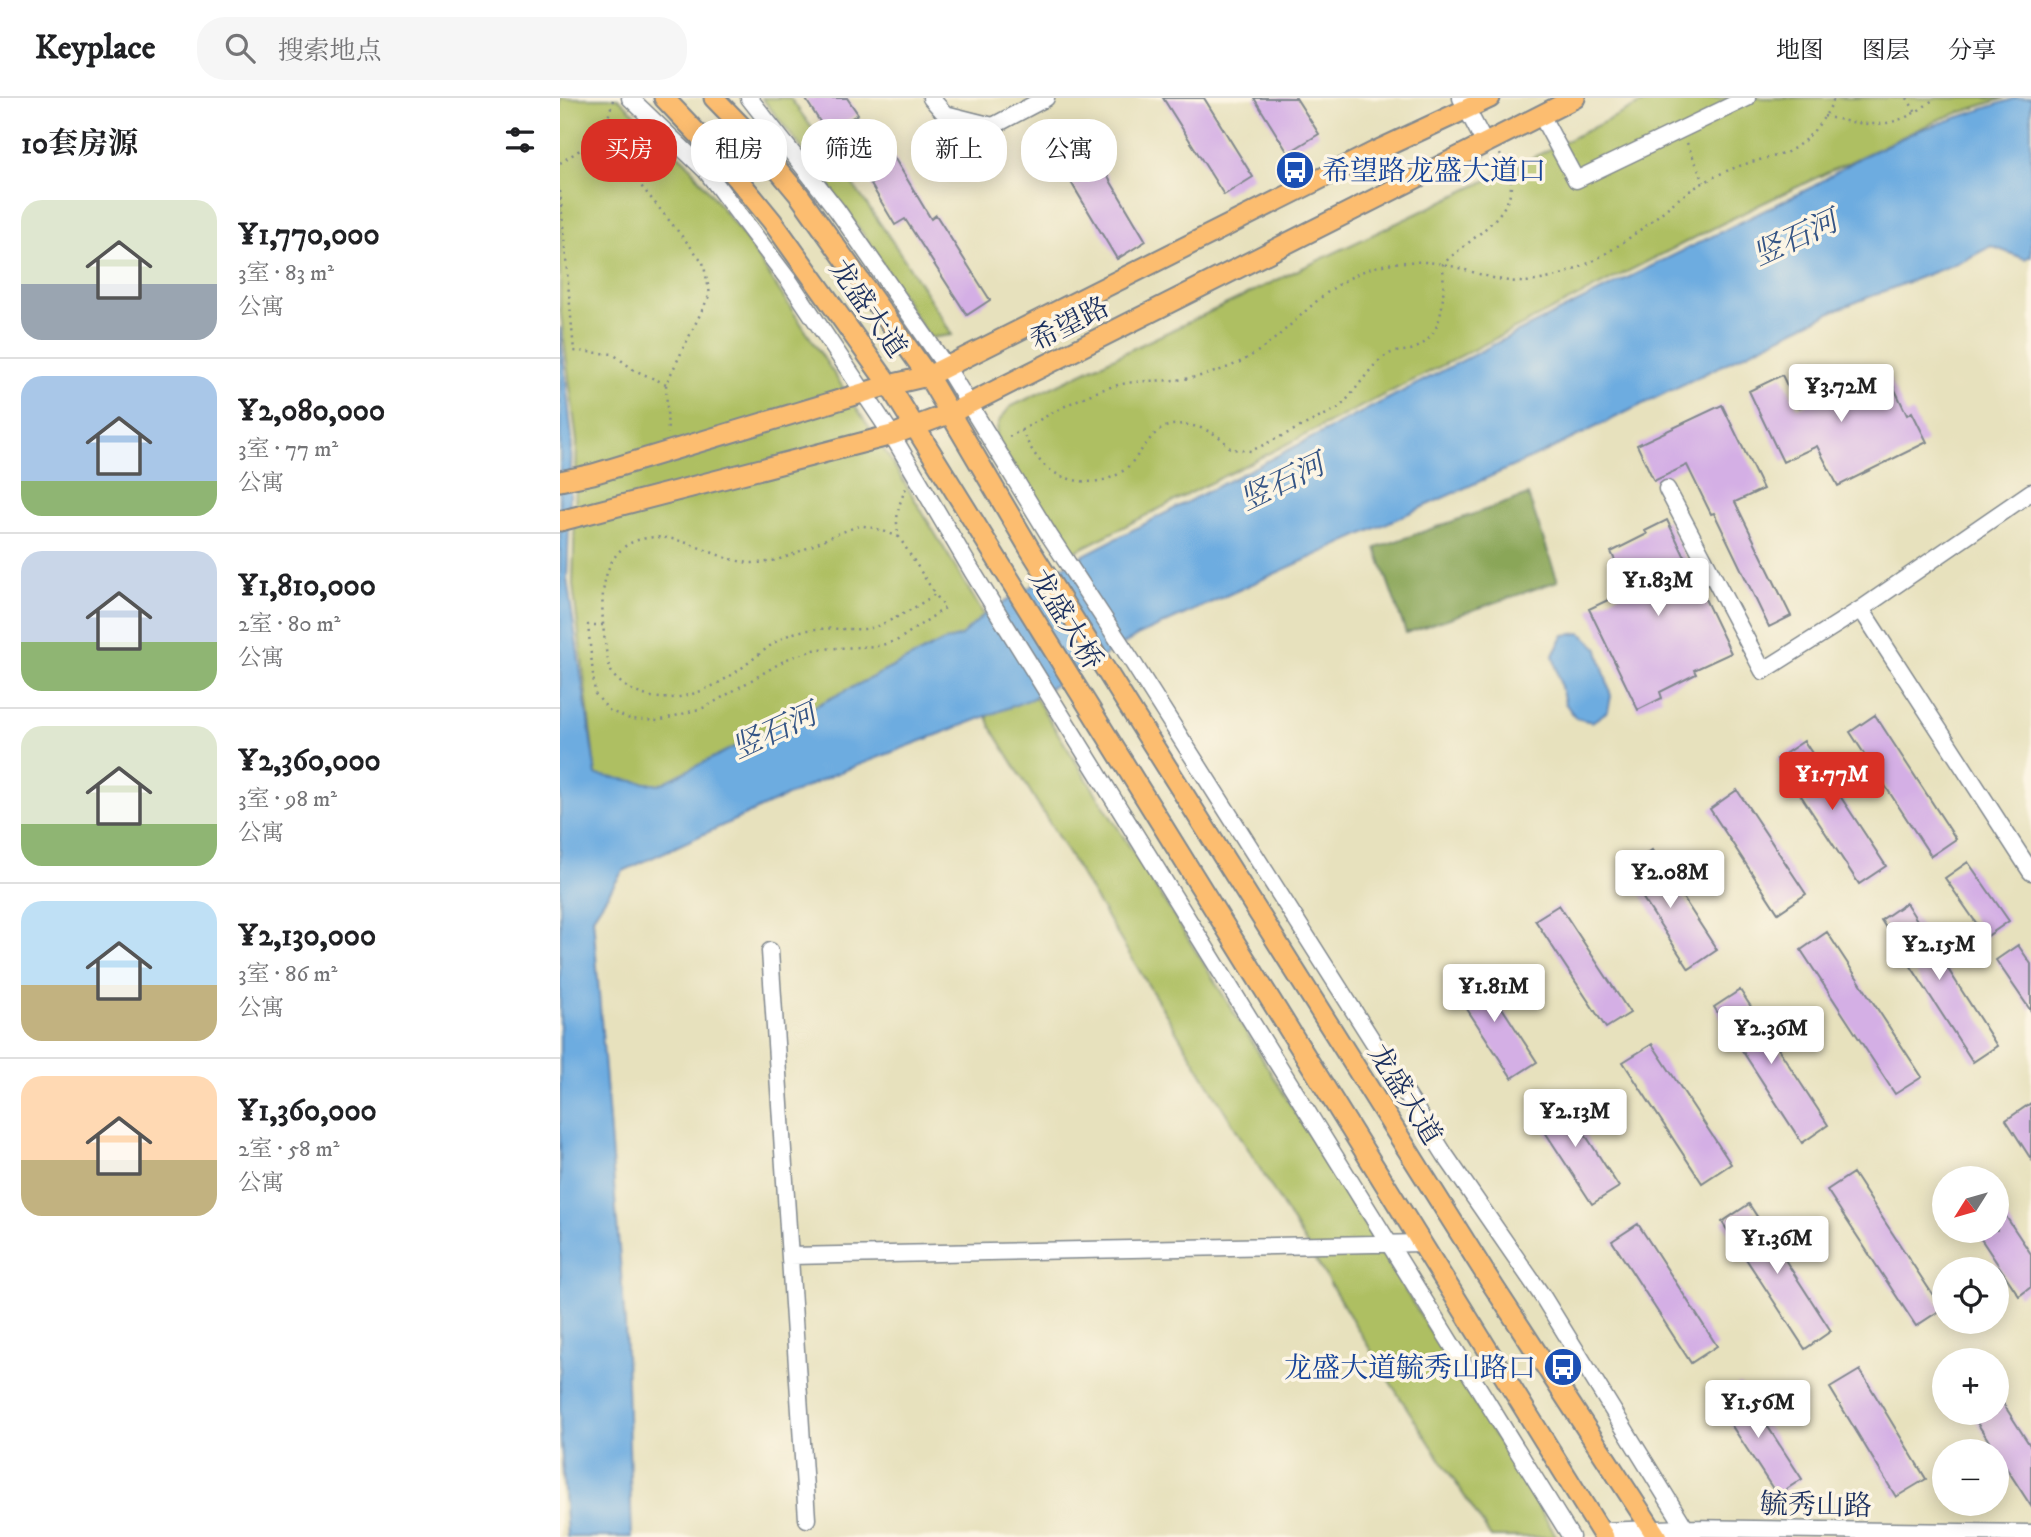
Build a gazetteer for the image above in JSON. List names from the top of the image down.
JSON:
{
  "streets": {
    "main road": ["龙盛大道", "希望路", "龙盛大桥"],
    "street": ["毓秀山路"]
  },
  "crossings": [
    ["龙盛大道", "希望路"],
    ["龙盛大道", "龙盛大桥"],
    ["龙盛大道", "毓秀山路"]
  ],
  "water": ["竖石河"],
  "places": {
    "bus stop": ["希望路龙盛大道口", "龙盛大道毓秀山路口"]
  },
  "north": "bottom left",
  "page": {
    "header": "Keyplace",
    "search": "搜索地点",
    "nav": ["地图", "图层", "分享"],
    "heading": "10套房源",
    "chip": [
      "买房",
      "租房",
      "筛选",
      "新上",
      "公寓"
    ],
    "list": [
      {
        "name": "¥1,770,000",
        "note": "3室 · 83 m² · 公寓"
      },
      {
        "name": "¥2,080,000",
        "note": "3室 · 77 m² · 公寓"
      },
      {
        "name": "¥1,810,000",
        "note": "2室 · 80 m² · 公寓"
      },
      {
        "name": "¥2,360,000",
        "note": "3室 · 98 m² · 公寓"
      },
      {
        "name": "¥2,130,000",
        "note": "3室 · 86 m² · 公寓"
      },
      {
        "name": "¥1,360,000",
        "note": "2室 · 58 m² · 公寓"
      }
    ],
    "price": [
      "¥3.72M",
      "¥1.83M",
      "¥1.77M",
      "¥2.08M",
      "¥2.15M",
      "¥1.81M",
      "¥2.36M",
      "¥2.13M",
      "¥1.36M",
      "¥1.56M"
    ],
    "map_buttons": ["+", "−"]
  }
}
